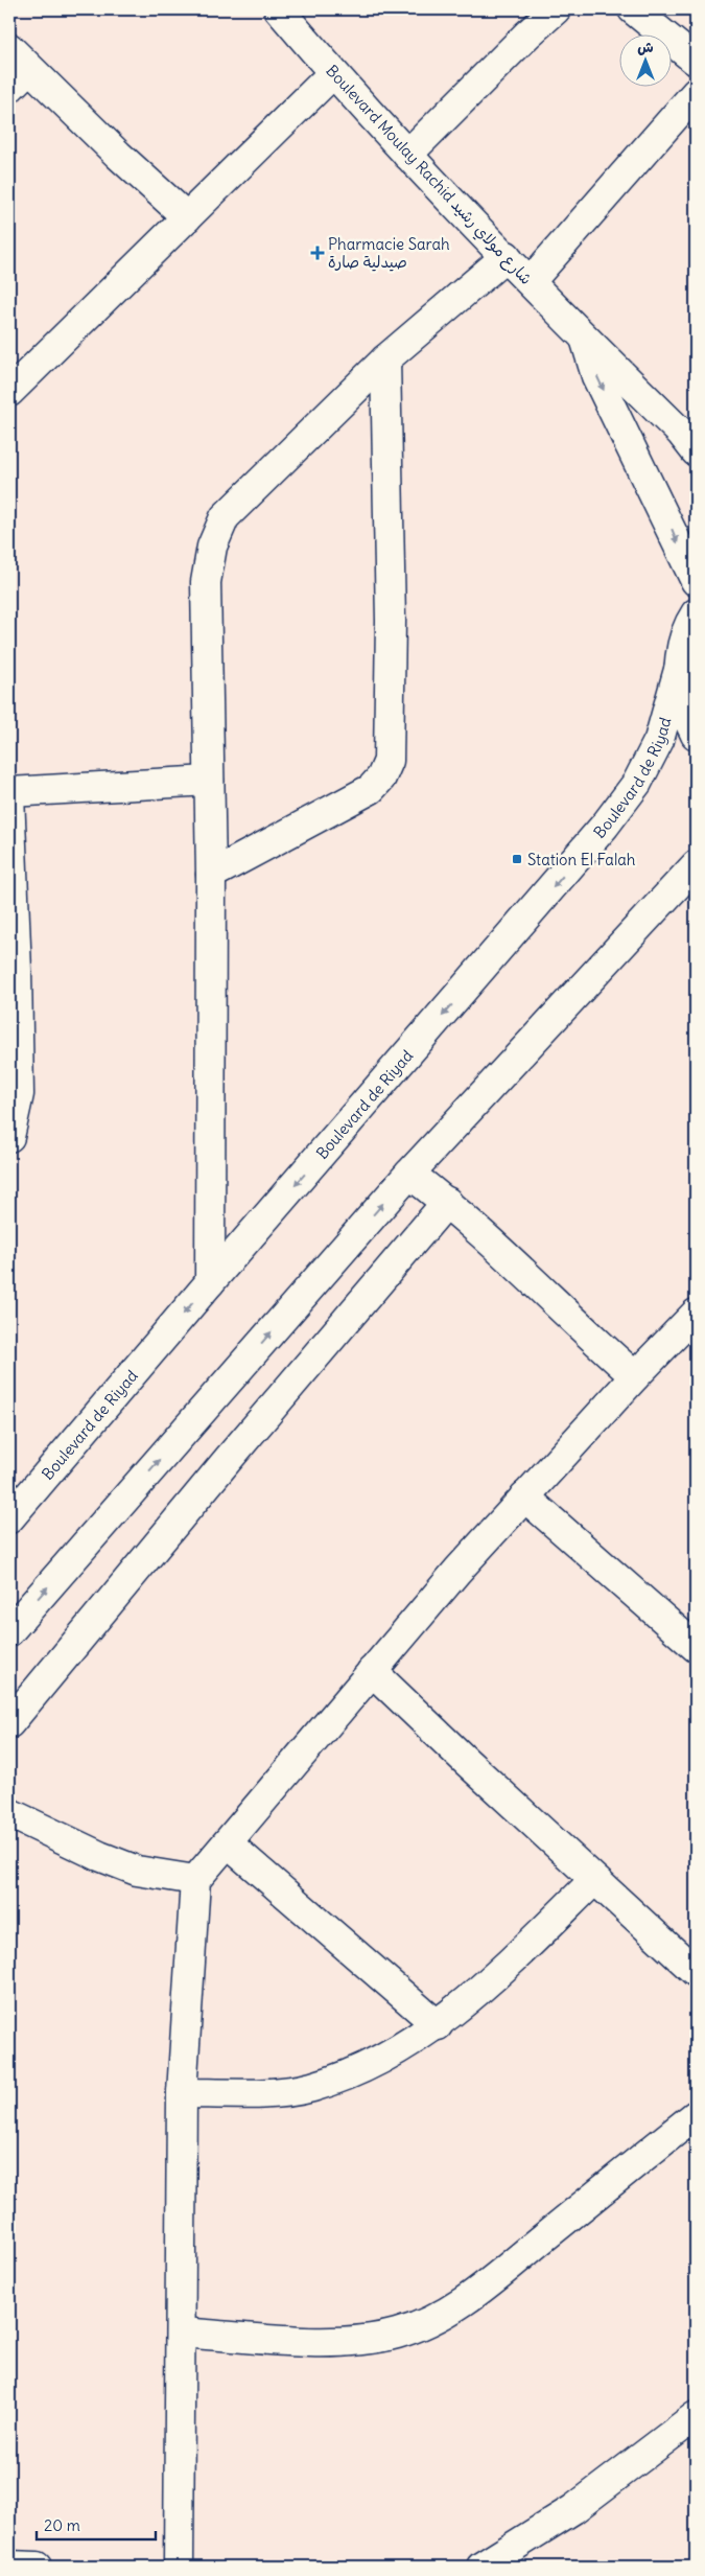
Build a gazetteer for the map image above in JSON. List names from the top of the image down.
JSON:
{
  "streets": {
    "street": ["Boulevard Moulay Rachid شارع مولاي رشيد", "Boulevard de Riyad"]
  },
  "places": {
    "health": ["Pharmacie Sarah صيدلية صارة"],
    "transit": ["Station El Falah"]
  },
  "scale_bar": "20 m",
  "north": "top"
}
